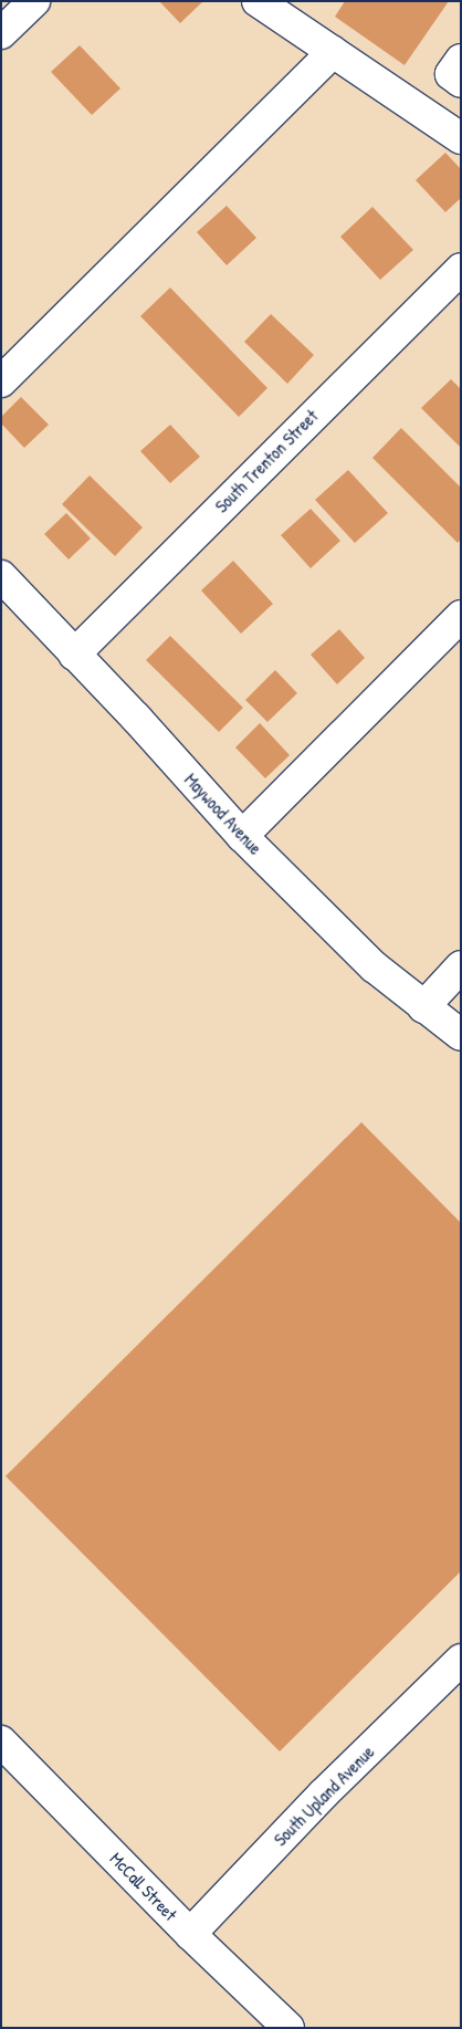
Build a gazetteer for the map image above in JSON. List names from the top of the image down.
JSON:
{
  "streets": {
    "street": [
      "South Trenton Street",
      "Maywood Avenue",
      "South Upland Avenue",
      "McCall Street"
    ]
  },
  "crossings": [
    ["South Trenton Street", "Maywood Avenue"],
    ["South Upland Avenue", "McCall Street"]
  ]
}
